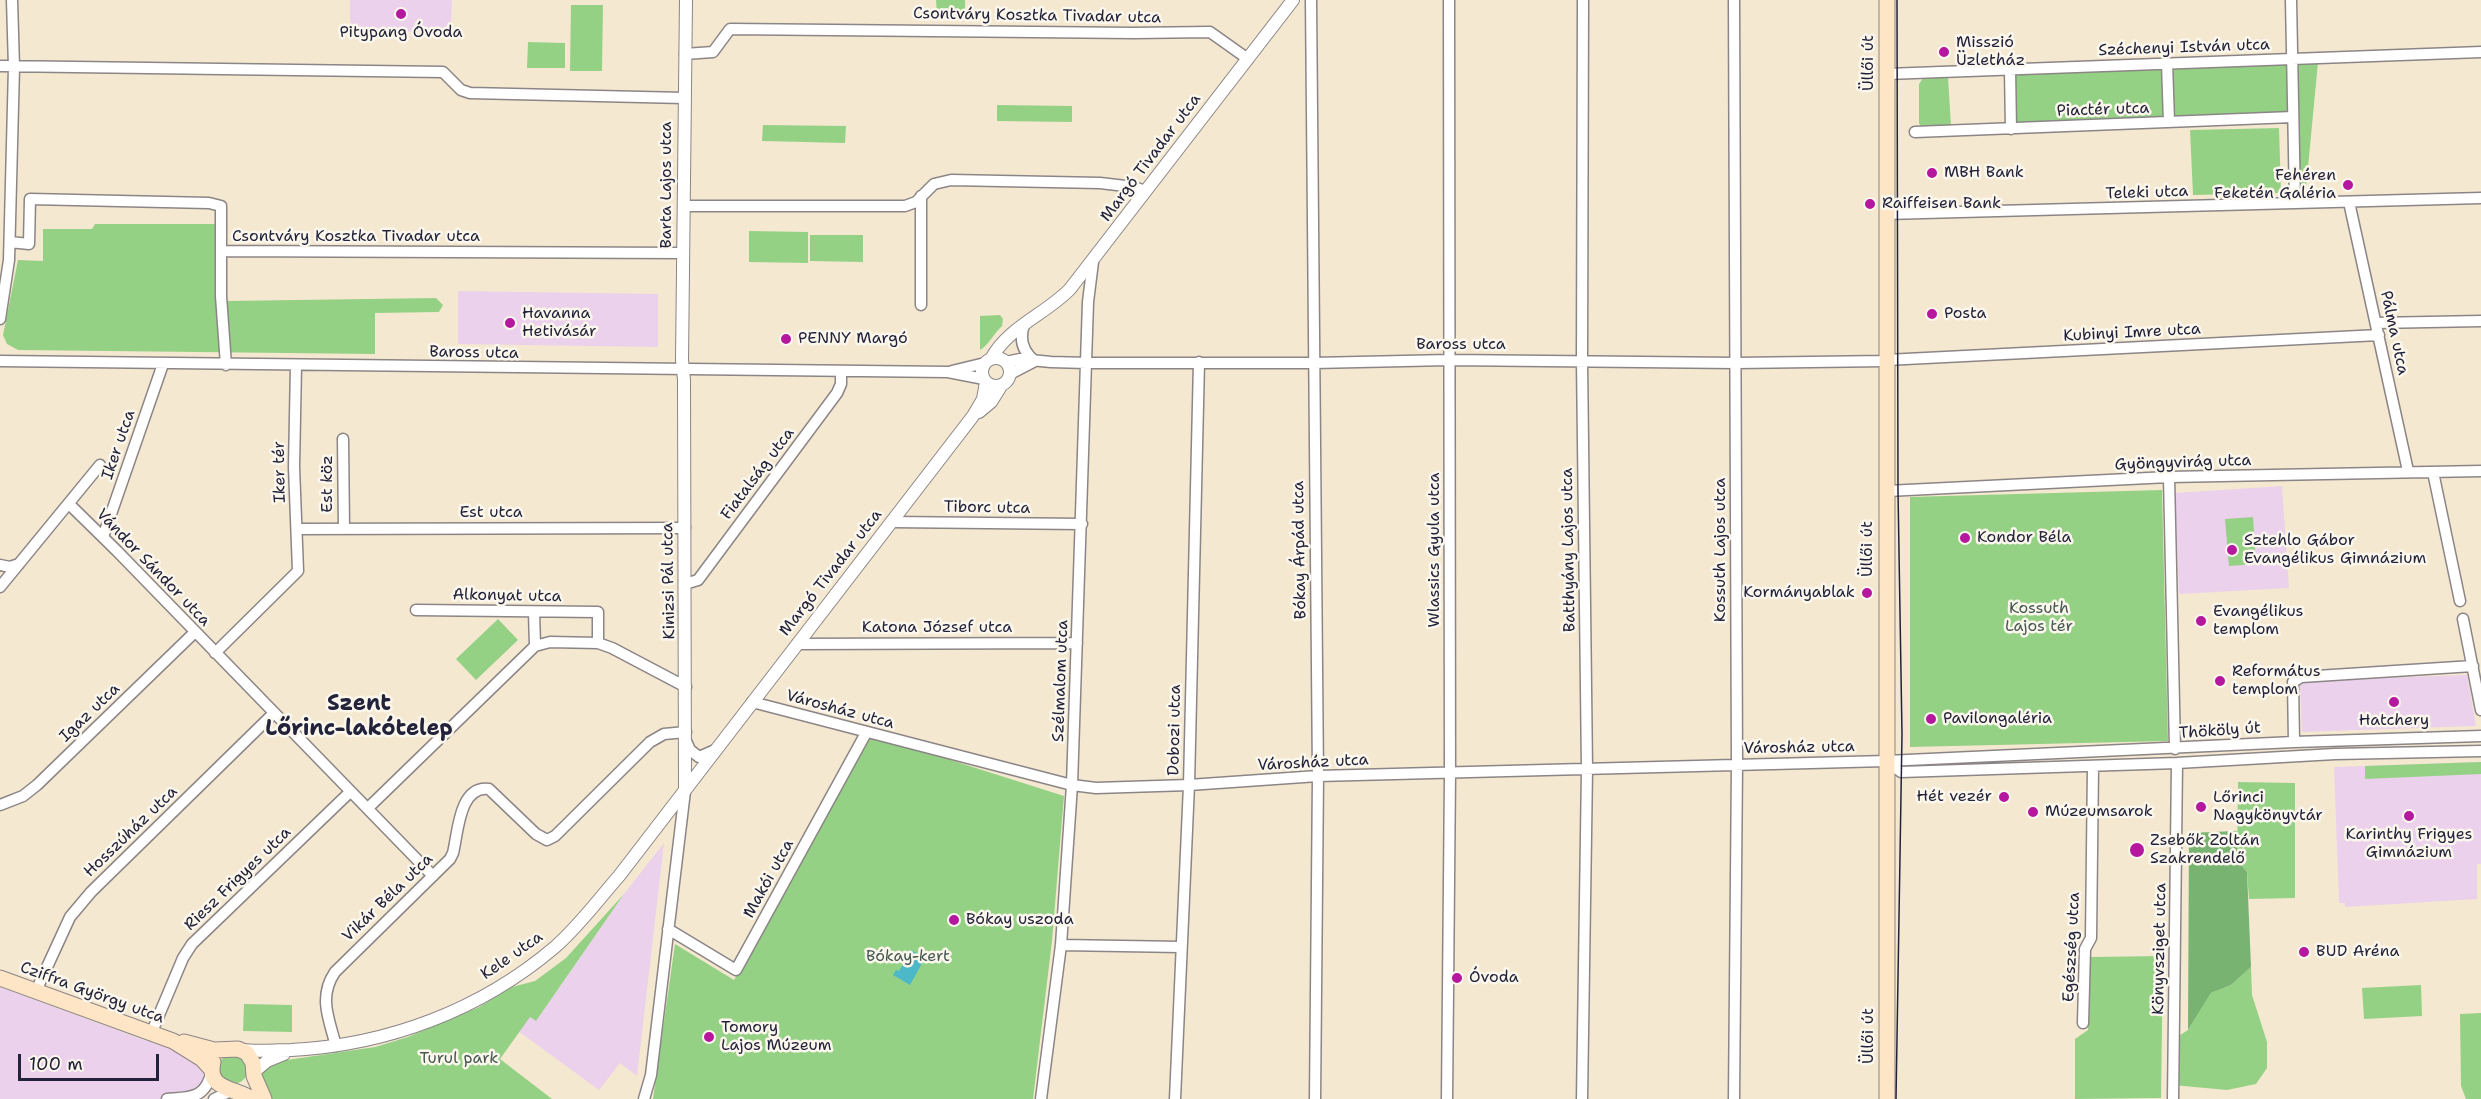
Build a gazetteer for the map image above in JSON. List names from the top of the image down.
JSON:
{
  "streets": {
    "main road": ["Üllői út", "Cziffra György utca"],
    "street": [
      "Csontváry Kosztka Tivadar utca",
      "Széchenyi István utca",
      "Piactér utca",
      "Margó Tivadar utca",
      "Barta Lajos utca",
      "Teleki utca",
      "Kubinyi Imre utca",
      "Pálma utca",
      "Baross utca",
      "Iker utca",
      "Gyöngyvirág utca",
      "Iker tér",
      "Fiatalság utca",
      "Est köz",
      "Tiborc utca",
      "Est utca",
      "Bókay Árpád utca",
      "Wlassics Gyula utca",
      "Batthyány Lajos utca",
      "Kossuth Lajos utca",
      "Vándor Sándor utca",
      "Kinizsi Pál utca",
      "Alkonyat utca",
      "Katona József utca",
      "Szélmalom utca",
      "Városház utca",
      "Igaz utca",
      "Dobozi utca",
      "Thököly út",
      "Hosszúház utca",
      "Riesz Frigyes utca",
      "Makói utca",
      "Vikár Béla utca",
      "Egészség utca",
      "Könyvsziget utca",
      "Kele utca"
    ]
  },
  "crossings": [
    ["Csontváry Kosztka Tivadar utca", "Margó Tivadar utca"],
    ["Csontváry Kosztka Tivadar utca", "Barta Lajos utca"],
    ["Széchenyi István utca", "Üllői út"],
    ["Üllői út", "Teleki utca"],
    ["Üllői út", "Kubinyi Imre utca"],
    ["Üllői út", "Baross utca"],
    ["Üllői út", "Gyöngyvirág utca"],
    ["Üllői út", "Városház utca"],
    ["Üllői út", "Thököly út"],
    ["Margó Tivadar utca", "Baross utca"],
    ["Margó Tivadar utca", "Tiborc utca"],
    ["Margó Tivadar utca", "Kinizsi Pál utca"],
    ["Margó Tivadar utca", "Katona József utca"],
    ["Margó Tivadar utca", "Szélmalom utca"],
    ["Margó Tivadar utca", "Városház utca"],
    ["Margó Tivadar utca", "Kele utca"],
    ["Barta Lajos utca", "Baross utca"],
    ["Barta Lajos utca", "Kinizsi Pál utca"],
    ["Teleki utca", "Pálma utca"],
    ["Kubinyi Imre utca", "Pálma utca"],
    ["Kubinyi Imre utca", "Baross utca"],
    ["Pálma utca", "Gyöngyvirág utca"],
    ["Baross utca", "Iker utca"],
    ["Baross utca", "Iker tér"],
    ["Baross utca", "Fiatalság utca"],
    ["Baross utca", "Bókay Árpád utca"],
    ["Baross utca", "Wlassics Gyula utca"],
    ["Baross utca", "Batthyány Lajos utca"],
    ["Baross utca", "Kossuth Lajos utca"],
    ["Baross utca", "Kinizsi Pál utca"],
    ["Baross utca", "Szélmalom utca"],
    ["Baross utca", "Dobozi utca"],
    ["Iker utca", "Vándor Sándor utca"],
    ["Iker tér", "Est utca"],
    ["Iker tér", "Vándor Sándor utca"],
    ["Fiatalság utca", "Kinizsi Pál utca"],
    ["Est köz", "Est utca"],
    ["Tiborc utca", "Szélmalom utca"],
    ["Est utca", "Kinizsi Pál utca"],
    ["Bókay Árpád utca", "Városház utca"],
    ["Wlassics Gyula utca", "Városház utca"],
    ["Batthyány Lajos utca", "Városház utca"],
    ["Kossuth Lajos utca", "Városház utca"],
    ["Vándor Sándor utca", "Igaz utca"],
    ["Vándor Sándor utca", "Hosszúház utca"],
    ["Vándor Sándor utca", "Riesz Frigyes utca"],
    ["Vándor Sándor utca", "Vikár Béla utca"],
    ["Kinizsi Pál utca", "Vikár Béla utca"],
    ["Kinizsi Pál utca", "Kele utca"],
    ["Katona József utca", "Szélmalom utca"],
    ["Szélmalom utca", "Városház utca"],
    ["Városház utca", "Dobozi utca"],
    ["Városház utca", "Thököly út"],
    ["Városház utca", "Makói utca"],
    ["Thököly út", "Egészség utca"],
    ["Thököly út", "Könyvsziget utca"],
    ["Hosszúház utca", "Cziffra György utca"],
    ["Riesz Frigyes utca", "Cziffra György utca"],
    ["Vikár Béla utca", "Kele utca"],
    ["Kele utca", "Cziffra György utca"]
  ],
  "districts": ["Szent Lőrinc-lakótelep"],
  "parks": ["Kossuth Lajos tér", "Bókay-kert", "Turul park"],
  "places": [
    "Pitypang Óvoda",
    "Misszió Üzletház",
    "MBH Bank",
    "Fehéren Feketén Galéria",
    "Raiffeisen Bank",
    "Posta",
    "Havanna Hetivásár",
    "PENNY Margó",
    "Kondor Béla",
    "Sztehlo Gábor Evangélikus Gimnázium",
    "Kormányablak",
    "Evangélikus templom",
    "Református templom",
    "Hatchery",
    "Pavilongaléria",
    "Hét vezér",
    "Lőrinci Nagykönyvtár",
    "Múzeumsarok",
    "Karinthy Frigyes Gimnázium",
    "Zsebők Zoltán Szakrendelő",
    "Bókay uszoda",
    "BUD Aréna",
    "Óvoda",
    "Tomory Lajos Múzeum"
  ],
  "scale_bar": "100 m"
}
